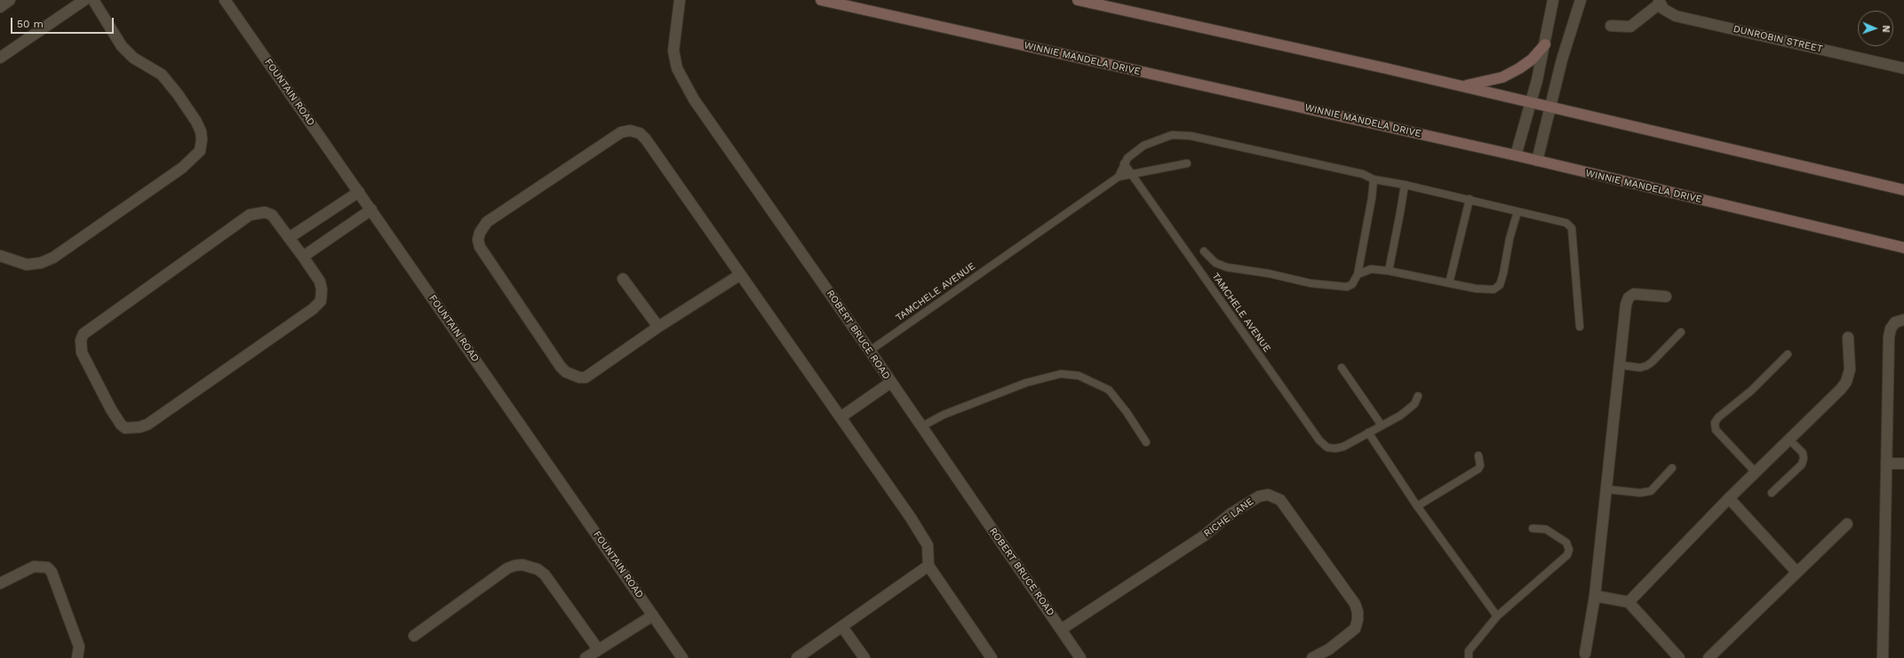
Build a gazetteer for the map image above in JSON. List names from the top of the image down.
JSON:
{
  "streets": {
    "main road": ["WINNIE MANDELA DRIVE"],
    "street": [
      "DUNROBIN STREET",
      "FOUNTAIN ROAD",
      "ROBERT BRUCE ROAD",
      "RICHE LANE"
    ],
    "lane": ["TAMCHELE AVENUE"]
  },
  "crossings": [
    ["TAMCHELE AVENUE", "ROBERT BRUCE ROAD"],
    ["ROBERT BRUCE ROAD", "RICHE LANE"]
  ],
  "scale_bar": "50 m",
  "north": "right"
}
